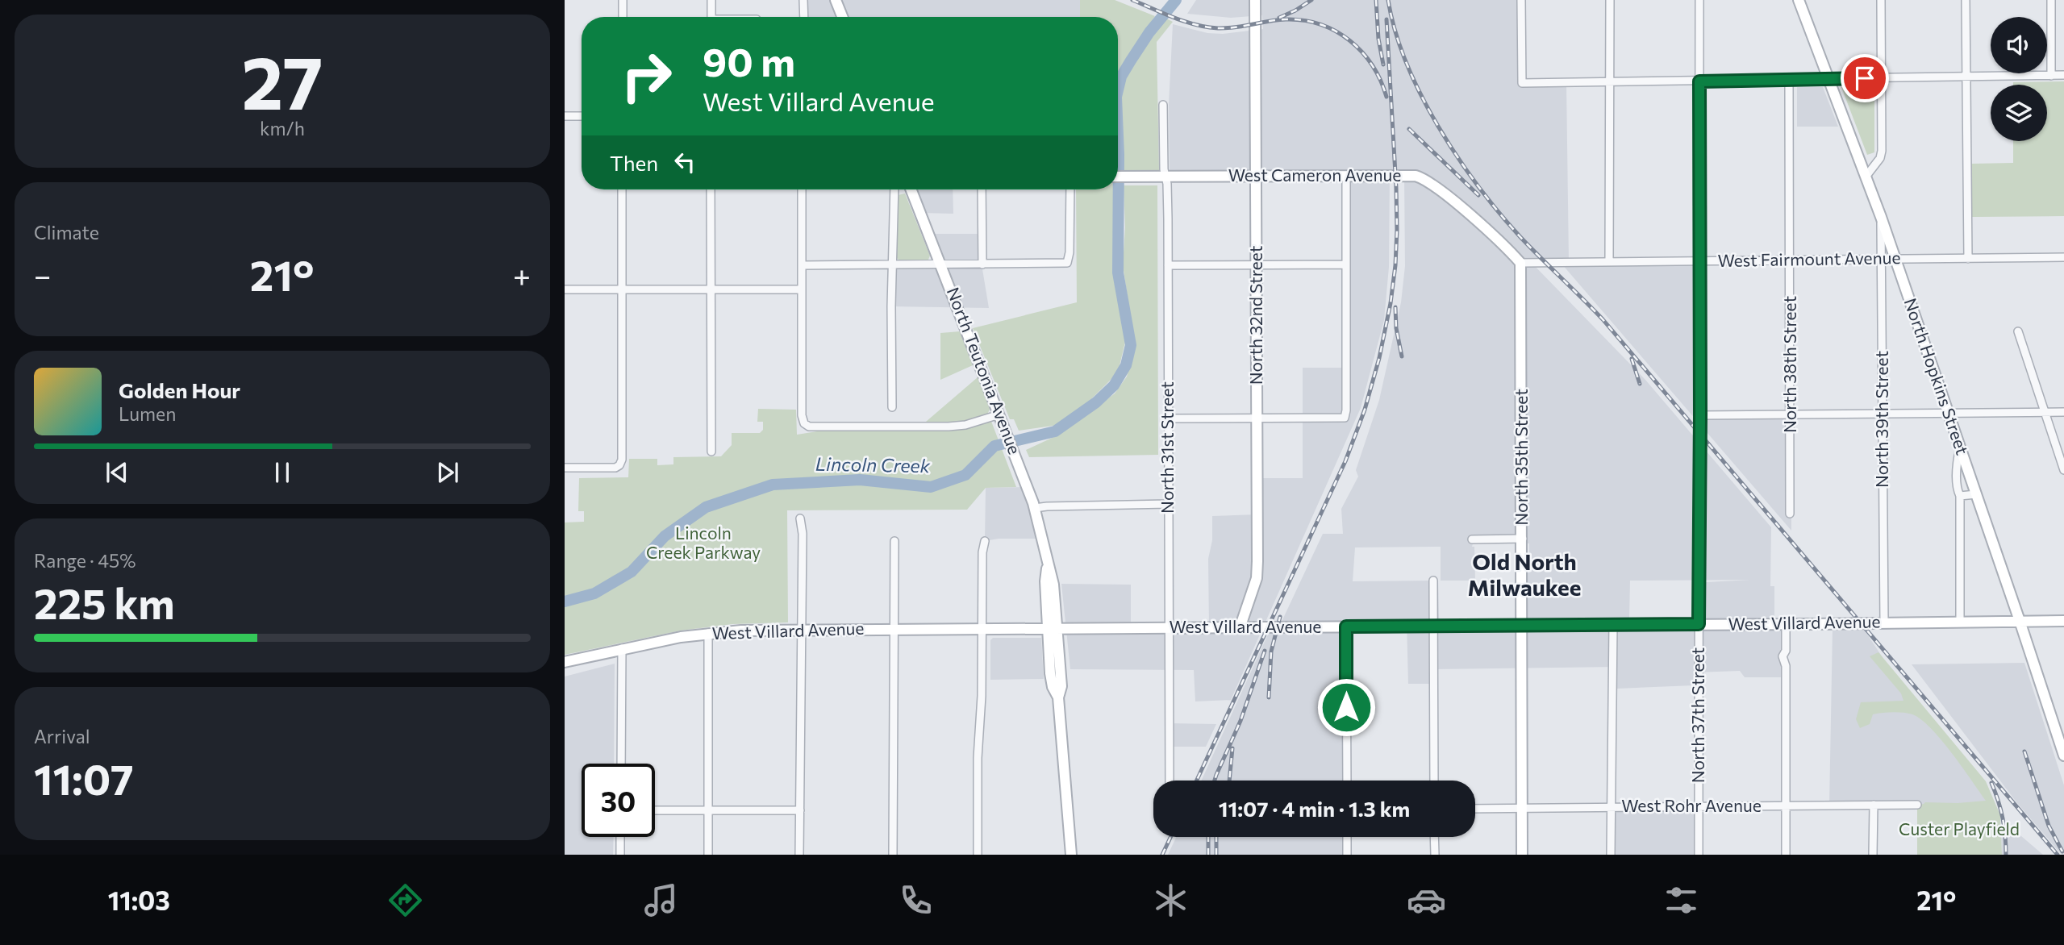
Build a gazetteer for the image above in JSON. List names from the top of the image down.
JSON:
{
  "streets": {
    "street": [
      "West Cameron Avenue",
      "West Fairmount Avenue",
      "North 32nd Street",
      "North 38th Street",
      "North Teutonia Avenue",
      "North Hopkins Street",
      "North 39th Street",
      "North 31st Street",
      "North 35th Street",
      "West Villard Avenue",
      "North 37th Street",
      "West Rohr Avenue"
    ]
  },
  "crossings": [
    ["West Cameron Avenue", "West Fairmount Avenue"],
    ["West Cameron Avenue", "North 32nd Street"],
    ["West Cameron Avenue", "North 31st Street"],
    ["West Cameron Avenue", "North 35th Street"],
    ["West Fairmount Avenue", "North 38th Street"],
    ["West Fairmount Avenue", "North Hopkins Street"],
    ["West Fairmount Avenue", "North 39th Street"],
    ["West Fairmount Avenue", "North 35th Street"],
    ["West Fairmount Avenue", "North 37th Street"],
    ["North 32nd Street", "West Villard Avenue"],
    ["North Teutonia Avenue", "West Villard Avenue"],
    ["North Hopkins Street", "North 39th Street"],
    ["North Hopkins Street", "West Villard Avenue"],
    ["North 39th Street", "West Villard Avenue"],
    ["North 31st Street", "West Villard Avenue"],
    ["North 35th Street", "West Villard Avenue"],
    ["North 35th Street", "West Rohr Avenue"],
    ["West Villard Avenue", "North 37th Street"],
    ["North 37th Street", "West Rohr Avenue"]
  ],
  "districts": ["Old North Milwaukee"],
  "water": ["Lincoln Creek"],
  "parks": ["Lincoln Creek Parkway", "Custer Playfield"],
  "page": {
    "tile": [
      ["27", "km/h"],
      "Climate",
      ["Range · 45%", "225 km"],
      ["Arrival", "11:07"]
    ],
    "turn": ["90 m", "West Villard Avenue"],
    "then": "Then",
    "heat": ["−", "21°", "+"],
    "song": ["Golden Hour", "Lumen"],
    "limit": "30",
    "trip": "11:07 · 4 min · 1.3 km",
    "tabs": ["11:03", "21°"]
  }
}
